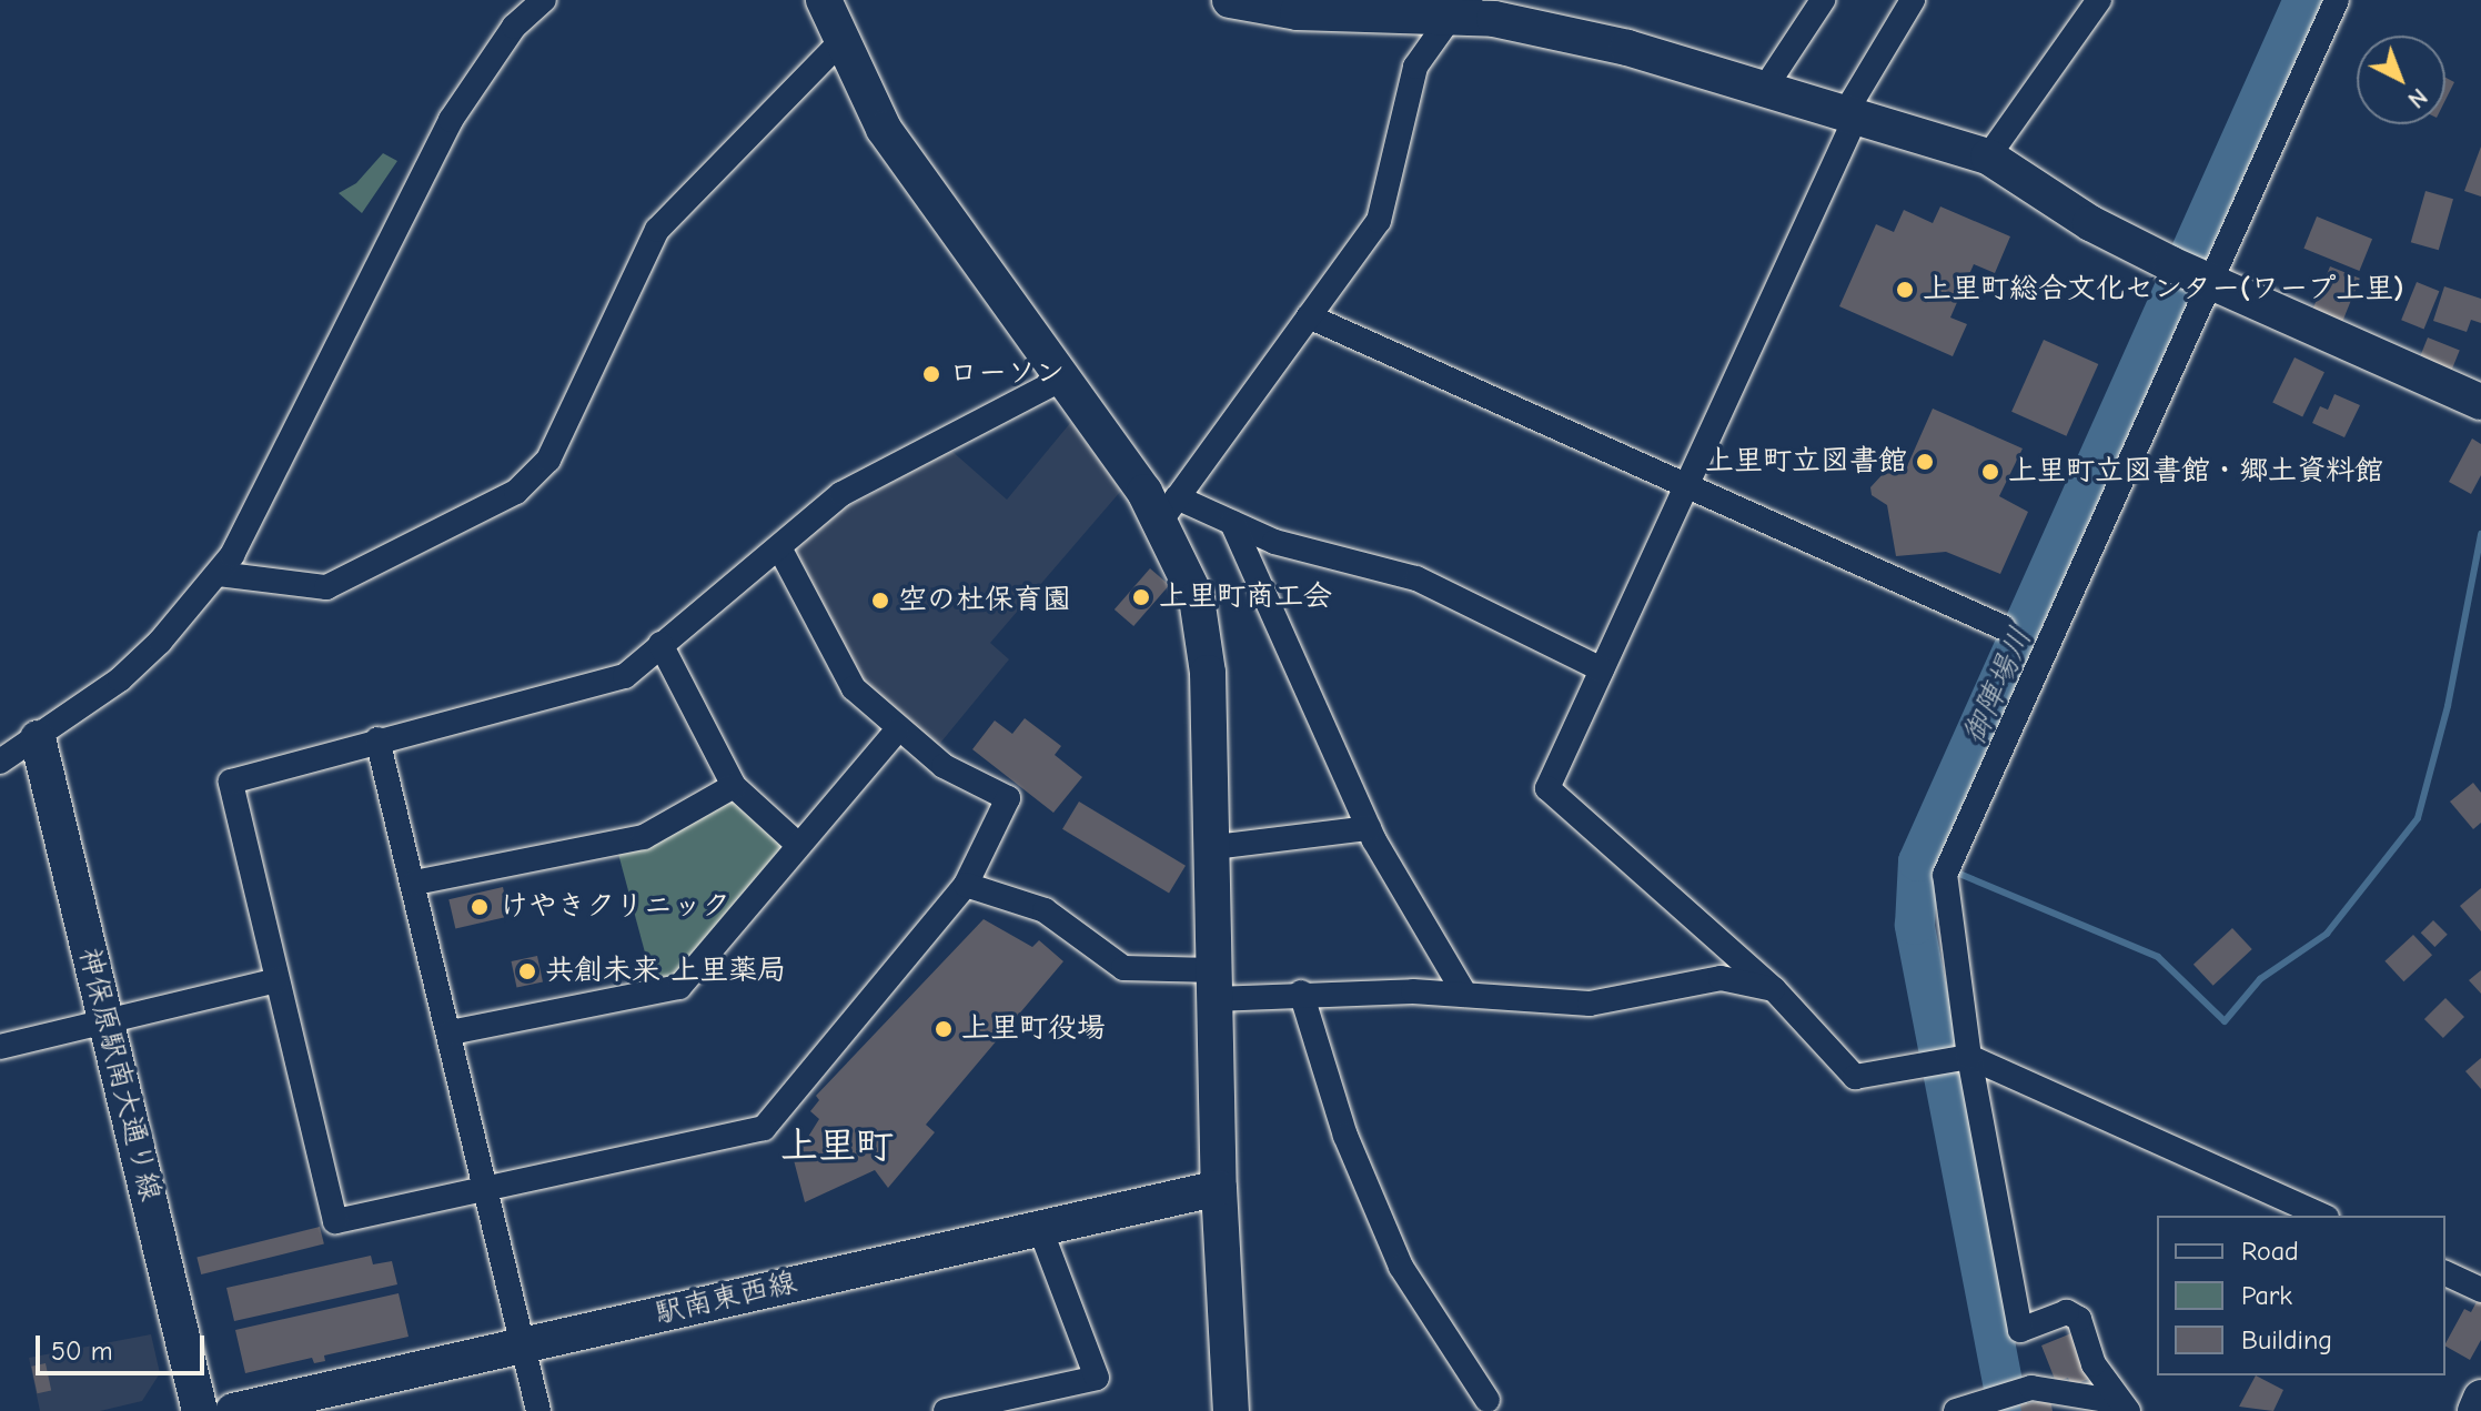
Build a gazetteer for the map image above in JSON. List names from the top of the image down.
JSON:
{
  "streets": {
    "street": ["神保原駅南大通り線", "駅南東西線"]
  },
  "districts": ["上里町"],
  "water": ["御陣場川"],
  "places": [
    "上里町総合文化センター(ワープ上里)",
    "ローソン",
    "上里町立図書館",
    "上里町立図書館・郷土資料館",
    "上里町商工会",
    "空の杜保育園",
    "けやきクリニック",
    "共創未来 上里薬局",
    "上里町役場"
  ],
  "legend": ["Road", "Park", "Building"],
  "scale_bar": "50 m",
  "north": "bottom right"
}
